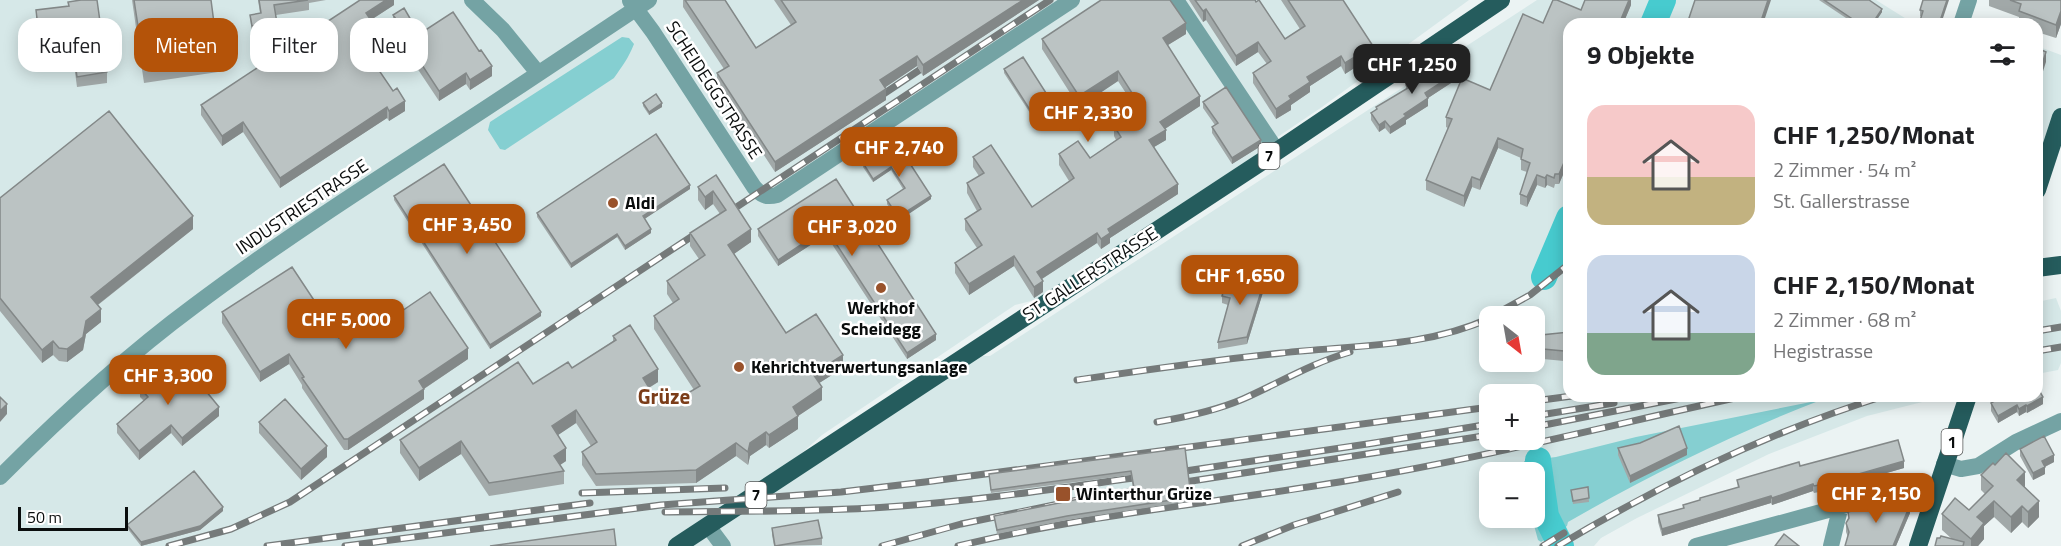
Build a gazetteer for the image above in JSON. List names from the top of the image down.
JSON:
{
  "streets": {
    "main road": ["7", "ST. GALLERSTRASSE", "1"],
    "street": ["SCHEIDEGGSTRASSE", "INDUSTRIESTRASSE"]
  },
  "crossings": [
    ["SCHEIDEGGSTRASSE", "INDUSTRIESTRASSE"]
  ],
  "districts": ["Grüze"],
  "places": {
    "other": ["Aldi", "Werkhof Scheidegg", "Kehrichtverwertungsanlage"],
    "transit": ["Winterthur Grüze"]
  },
  "scale_bar": "50 m",
  "north": "bottom right",
  "page": {
    "chip": [
      "Kaufen",
      "Mieten",
      "Filter",
      "Neu"
    ],
    "heading": "9 Objekte",
    "price": [
      "CHF 1,250",
      "CHF 2,330",
      "CHF 2,740",
      "CHF 3,450",
      "CHF 3,020",
      "CHF 1,650",
      "CHF 5,000",
      "CHF 3,300",
      "CHF 2,150"
    ],
    "list": [
      {
        "name": "CHF 1,250/Monat",
        "note": "2 Zimmer · 54 m² · St. Gallerstrasse"
      },
      {
        "name": "CHF 2,150/Monat",
        "note": "2 Zimmer · 68 m² · Hegistrasse"
      }
    ],
    "map_buttons": ["+", "−"],
    "scale": "50 m"
  }
}
